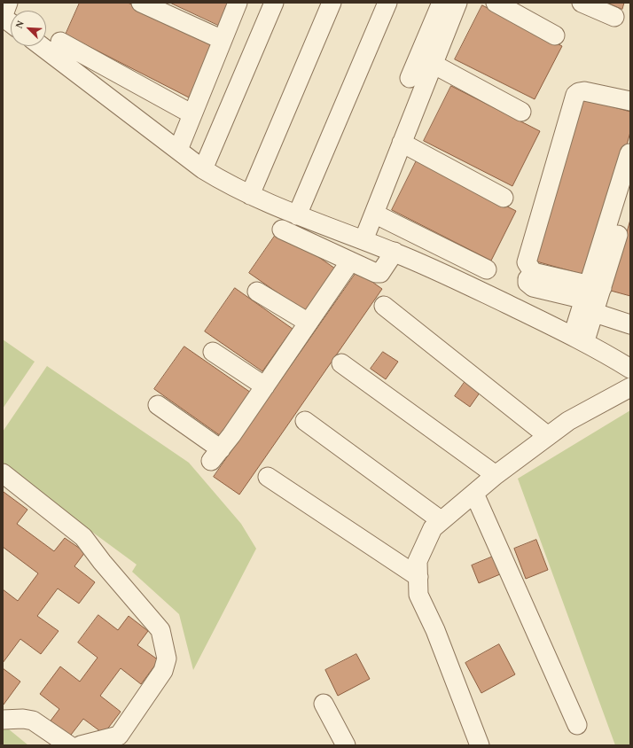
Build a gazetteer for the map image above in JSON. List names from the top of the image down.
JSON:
{
  "north": "top left"
}
